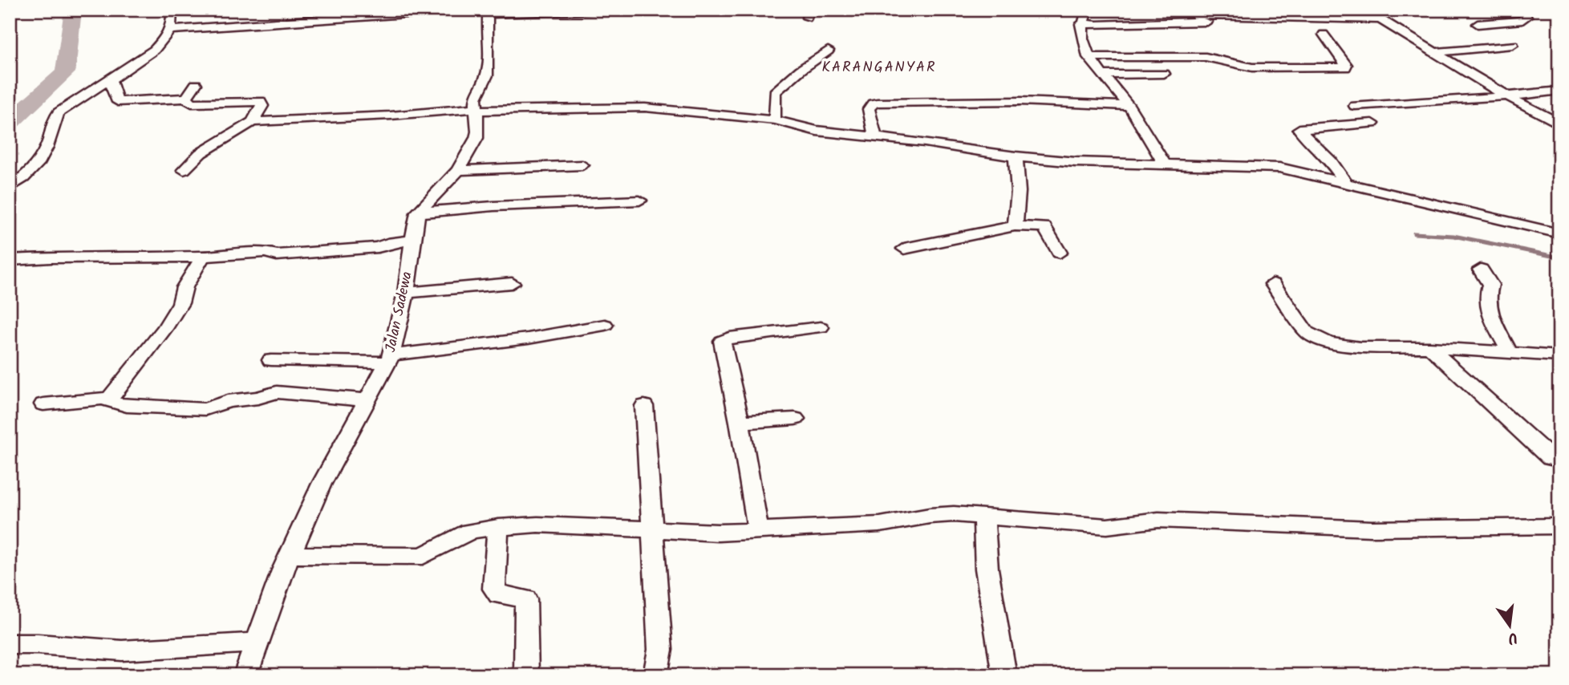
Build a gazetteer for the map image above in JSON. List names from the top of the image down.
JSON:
{
  "streets": {
    "street": ["Jalan Sadewa"]
  },
  "districts": ["KARANGANYAR"],
  "north": "bottom"
}
